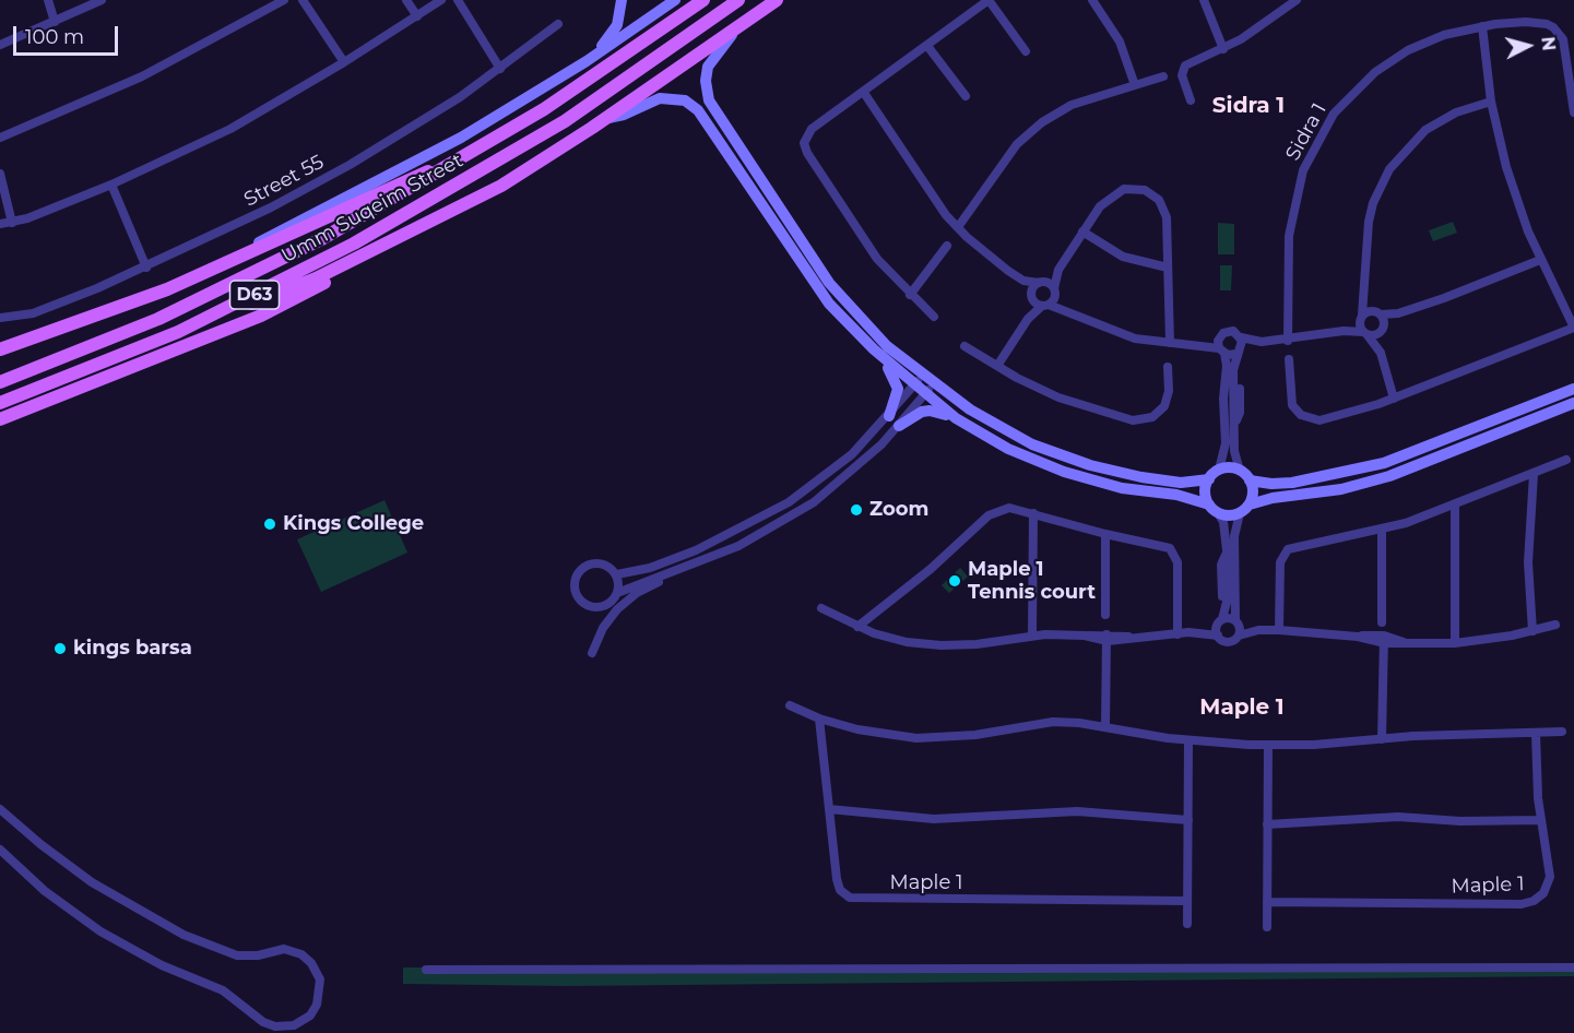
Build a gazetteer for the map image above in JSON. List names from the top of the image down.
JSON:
{
  "streets": {
    "main road": ["Umm Suqeim Street", "D63"],
    "street": ["Sidra 1", "Street 55", "Maple 1"]
  },
  "districts": ["Sidra 1", "Maple 1"],
  "places": [
    "Zoom",
    "Kings College",
    "Maple 1 Tennis court",
    "kings barsa"
  ],
  "scale_bar": "100 m",
  "north": "right"
}
